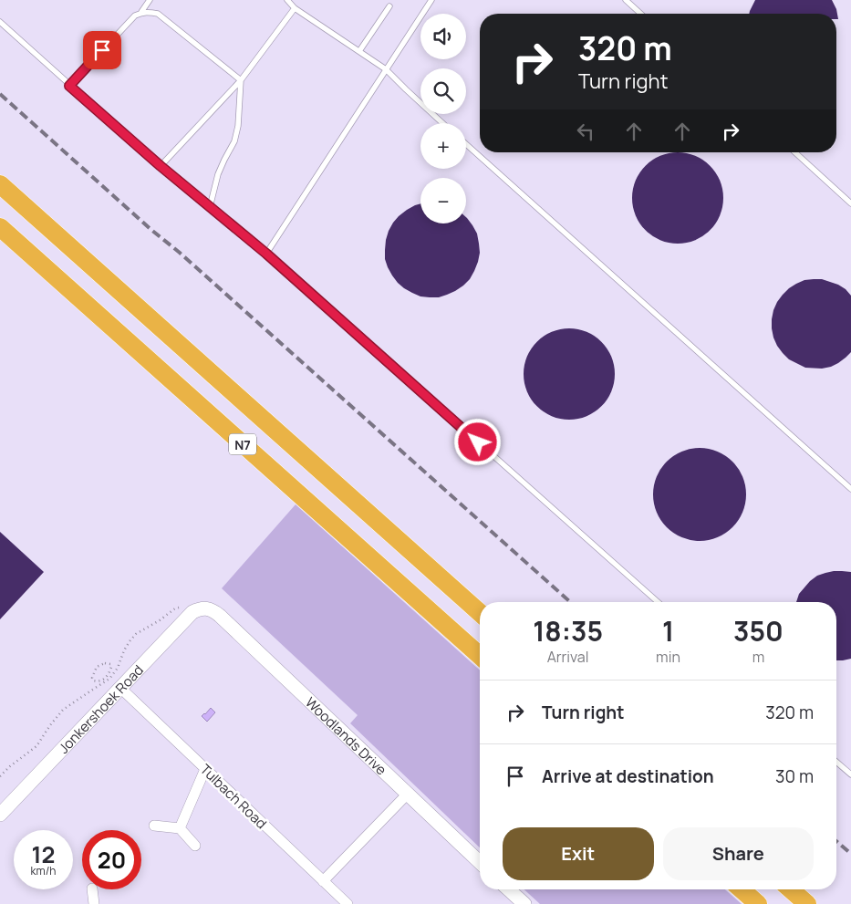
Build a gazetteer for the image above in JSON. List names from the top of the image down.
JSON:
{
  "streets": {
    "highway": ["N7"],
    "street": ["Jonkershoek Road", "Woodlands Drive", "Tulbach Road"]
  },
  "crossings": [
    ["Jonkershoek Road", "Woodlands Drive"],
    ["Jonkershoek Road", "Tulbach Road"]
  ],
  "page": {
    "map_buttons": ["+", "−"],
    "turn": ["320 m", "Turn right"],
    "eta": [
      "18:35",
      "Arrival",
      "1",
      "min",
      "350",
      "m"
    ],
    "list": [
      {
        "name": "Turn right",
        "value": "320 m"
      },
      {
        "name": "Arrive at destination",
        "value": "30 m"
      }
    ],
    "buttons": ["Exit", "Share"],
    "speed": "12 km/h",
    "limit": "20"
  }
}
